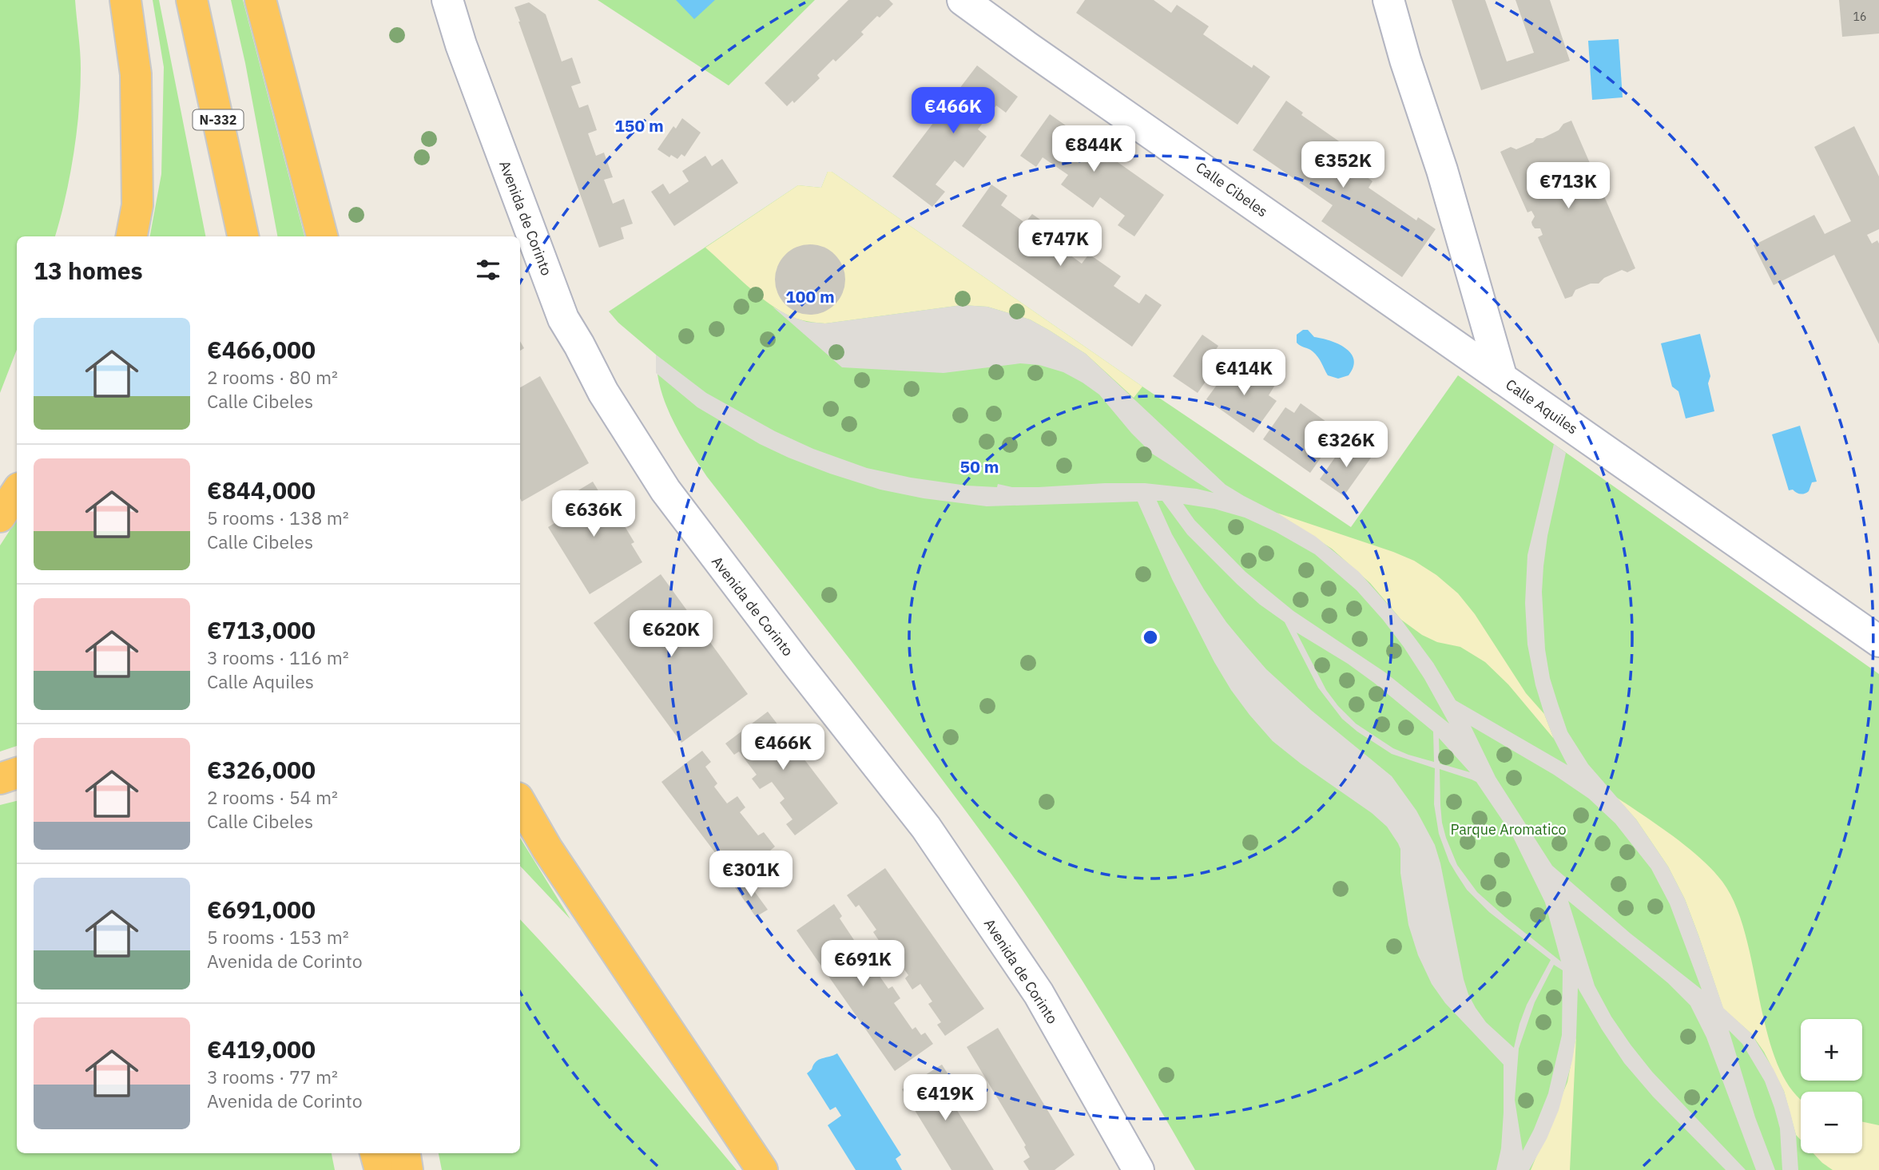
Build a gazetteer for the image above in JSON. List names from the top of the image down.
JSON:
{
  "streets": {
    "highway": ["N-332"],
    "street": ["Calle Cibeles", "Avenida de Corinto", "Calle Aquiles"]
  },
  "crossings": [
    ["Calle Cibeles", "Calle Aquiles"]
  ],
  "parks": ["Parque Aromatico"],
  "house_numbers": ["16"],
  "page": {
    "price": [
      "€466K",
      "€844K",
      "€352K",
      "€713K",
      "€747K",
      "€414K",
      "€326K",
      "€636K",
      "€620K",
      "€466K",
      "€301K",
      "€691K",
      "€419K"
    ],
    "heading": "13 homes",
    "list": [
      {
        "name": "€466,000",
        "note": "2 rooms · 80 m² · Calle Cibeles"
      },
      {
        "name": "€844,000",
        "note": "5 rooms · 138 m² · Calle Cibeles"
      },
      {
        "name": "€713,000",
        "note": "3 rooms · 116 m² · Calle Aquiles"
      },
      {
        "name": "€326,000",
        "note": "2 rooms · 54 m² · Calle Cibeles"
      },
      {
        "name": "€691,000",
        "note": "5 rooms · 153 m² · Avenida de Corinto"
      },
      {
        "name": "€419,000",
        "note": "3 rooms · 77 m² · Avenida de Corinto"
      }
    ],
    "map_buttons": ["+", "−"]
  },
  "rings": ["150 m", "100 m", "50 m"]
}
